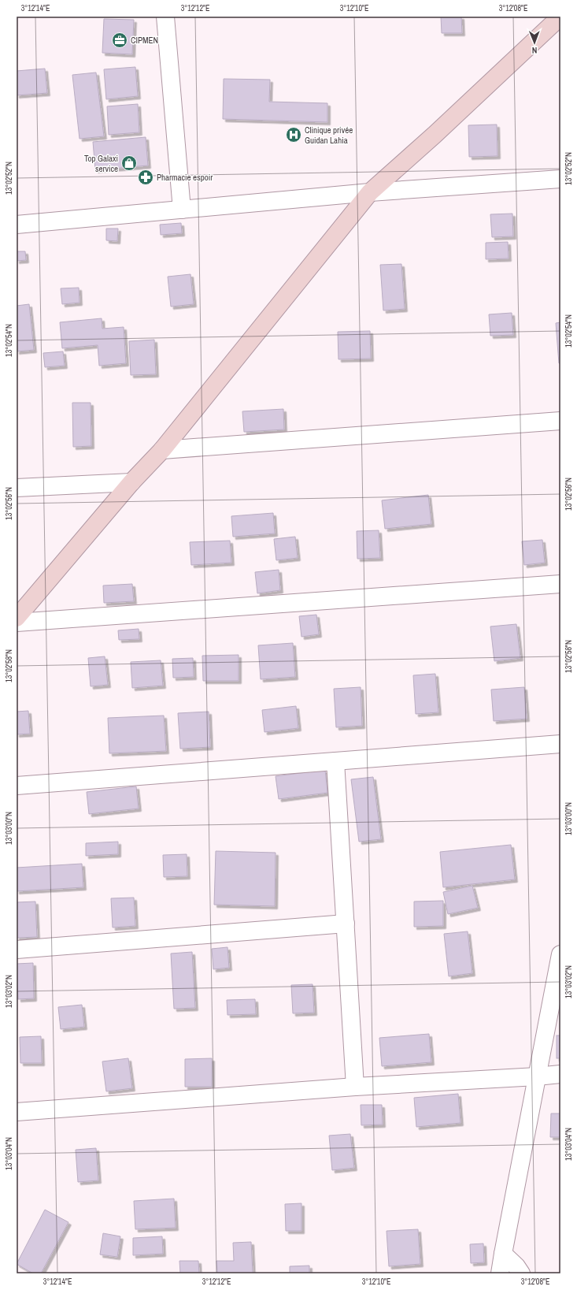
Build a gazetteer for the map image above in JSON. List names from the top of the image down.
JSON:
{
  "places": {
    "office": ["CIPMEN"],
    "hospital": ["Clinique privée Guidan Lahia"],
    "shop": ["Top Galaxi service"],
    "pharmacy": ["Pharmacie espoir"]
  },
  "north": "bottom",
  "coordinates": [
    "3°12'14\"E",
    "3°12'12\"E",
    "3°12'10\"E",
    "3°12'08\"E",
    "13°02'52\"N",
    "13°02'54\"N",
    "13°02'56\"N",
    "13°02'58\"N",
    "13°03'00\"N",
    "13°03'02\"N",
    "13°03'04\"N"
  ]
}
